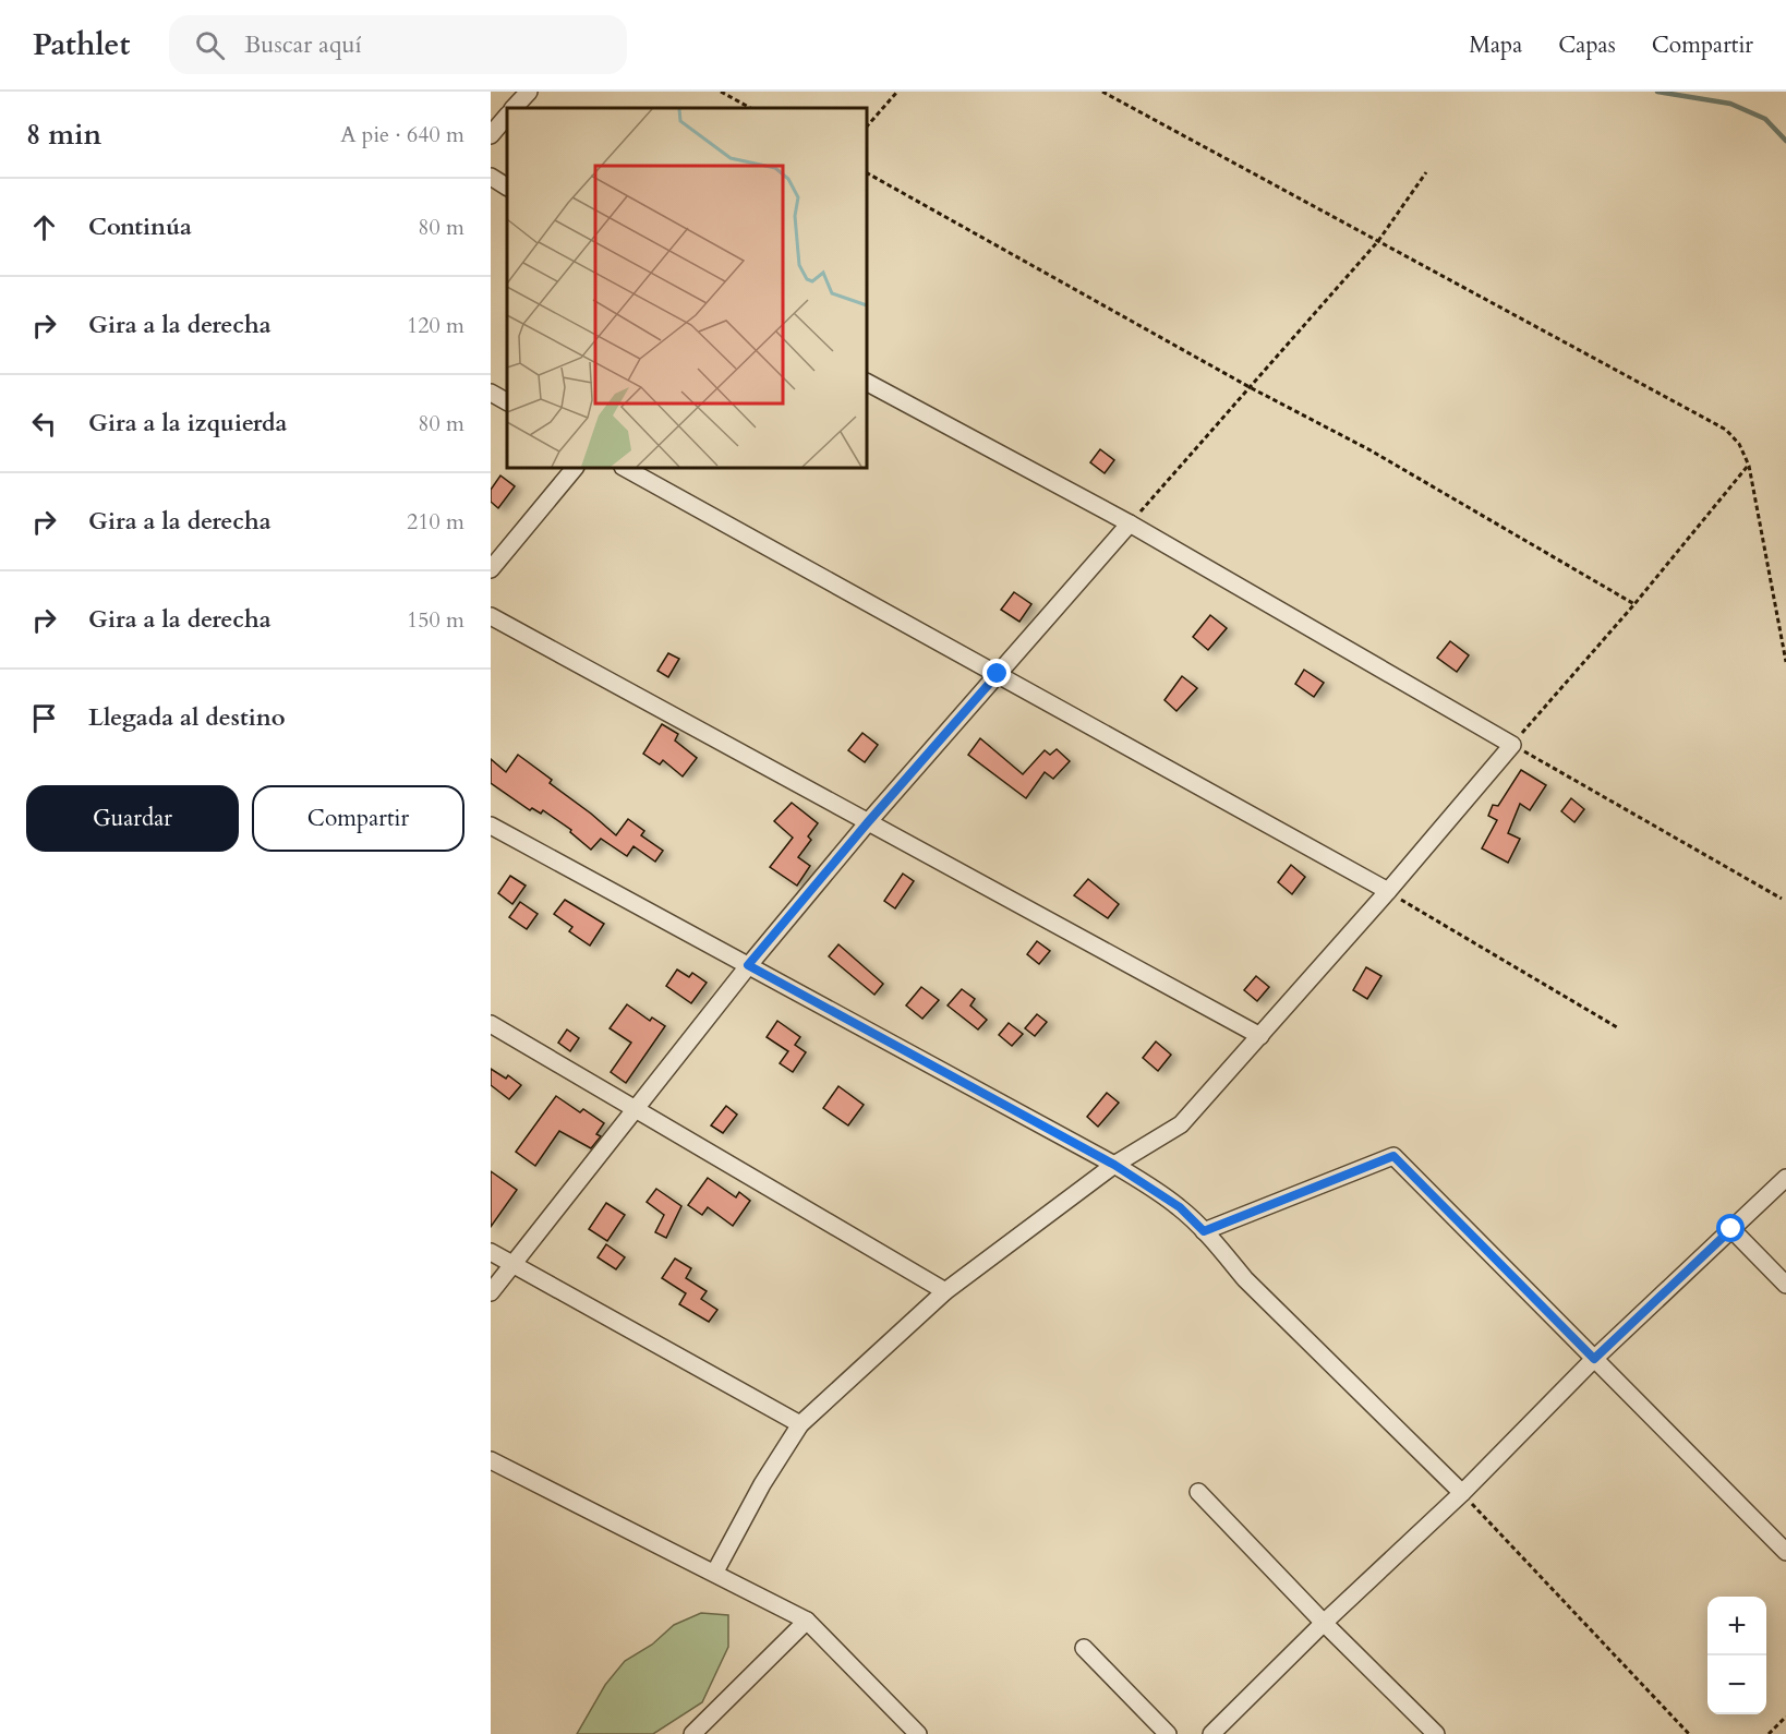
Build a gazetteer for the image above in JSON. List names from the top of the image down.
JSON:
{
  "page": {
    "header": "Pathlet",
    "search": "Buscar aquí",
    "nav": ["Mapa", "Capas", "Compartir"],
    "heading": ["8 min", "A pie · 640 m"],
    "list": [
      ["Continúa", "80 m"],
      ["Gira a la derecha", "120 m"],
      ["Gira a la izquierda", "80 m"],
      ["Gira a la derecha", "210 m"],
      ["Gira a la derecha", "150 m"],
      "Llegada al destino"
    ],
    "buttons": ["Guardar", "Compartir"],
    "map_buttons": ["+", "−"]
  }
}
